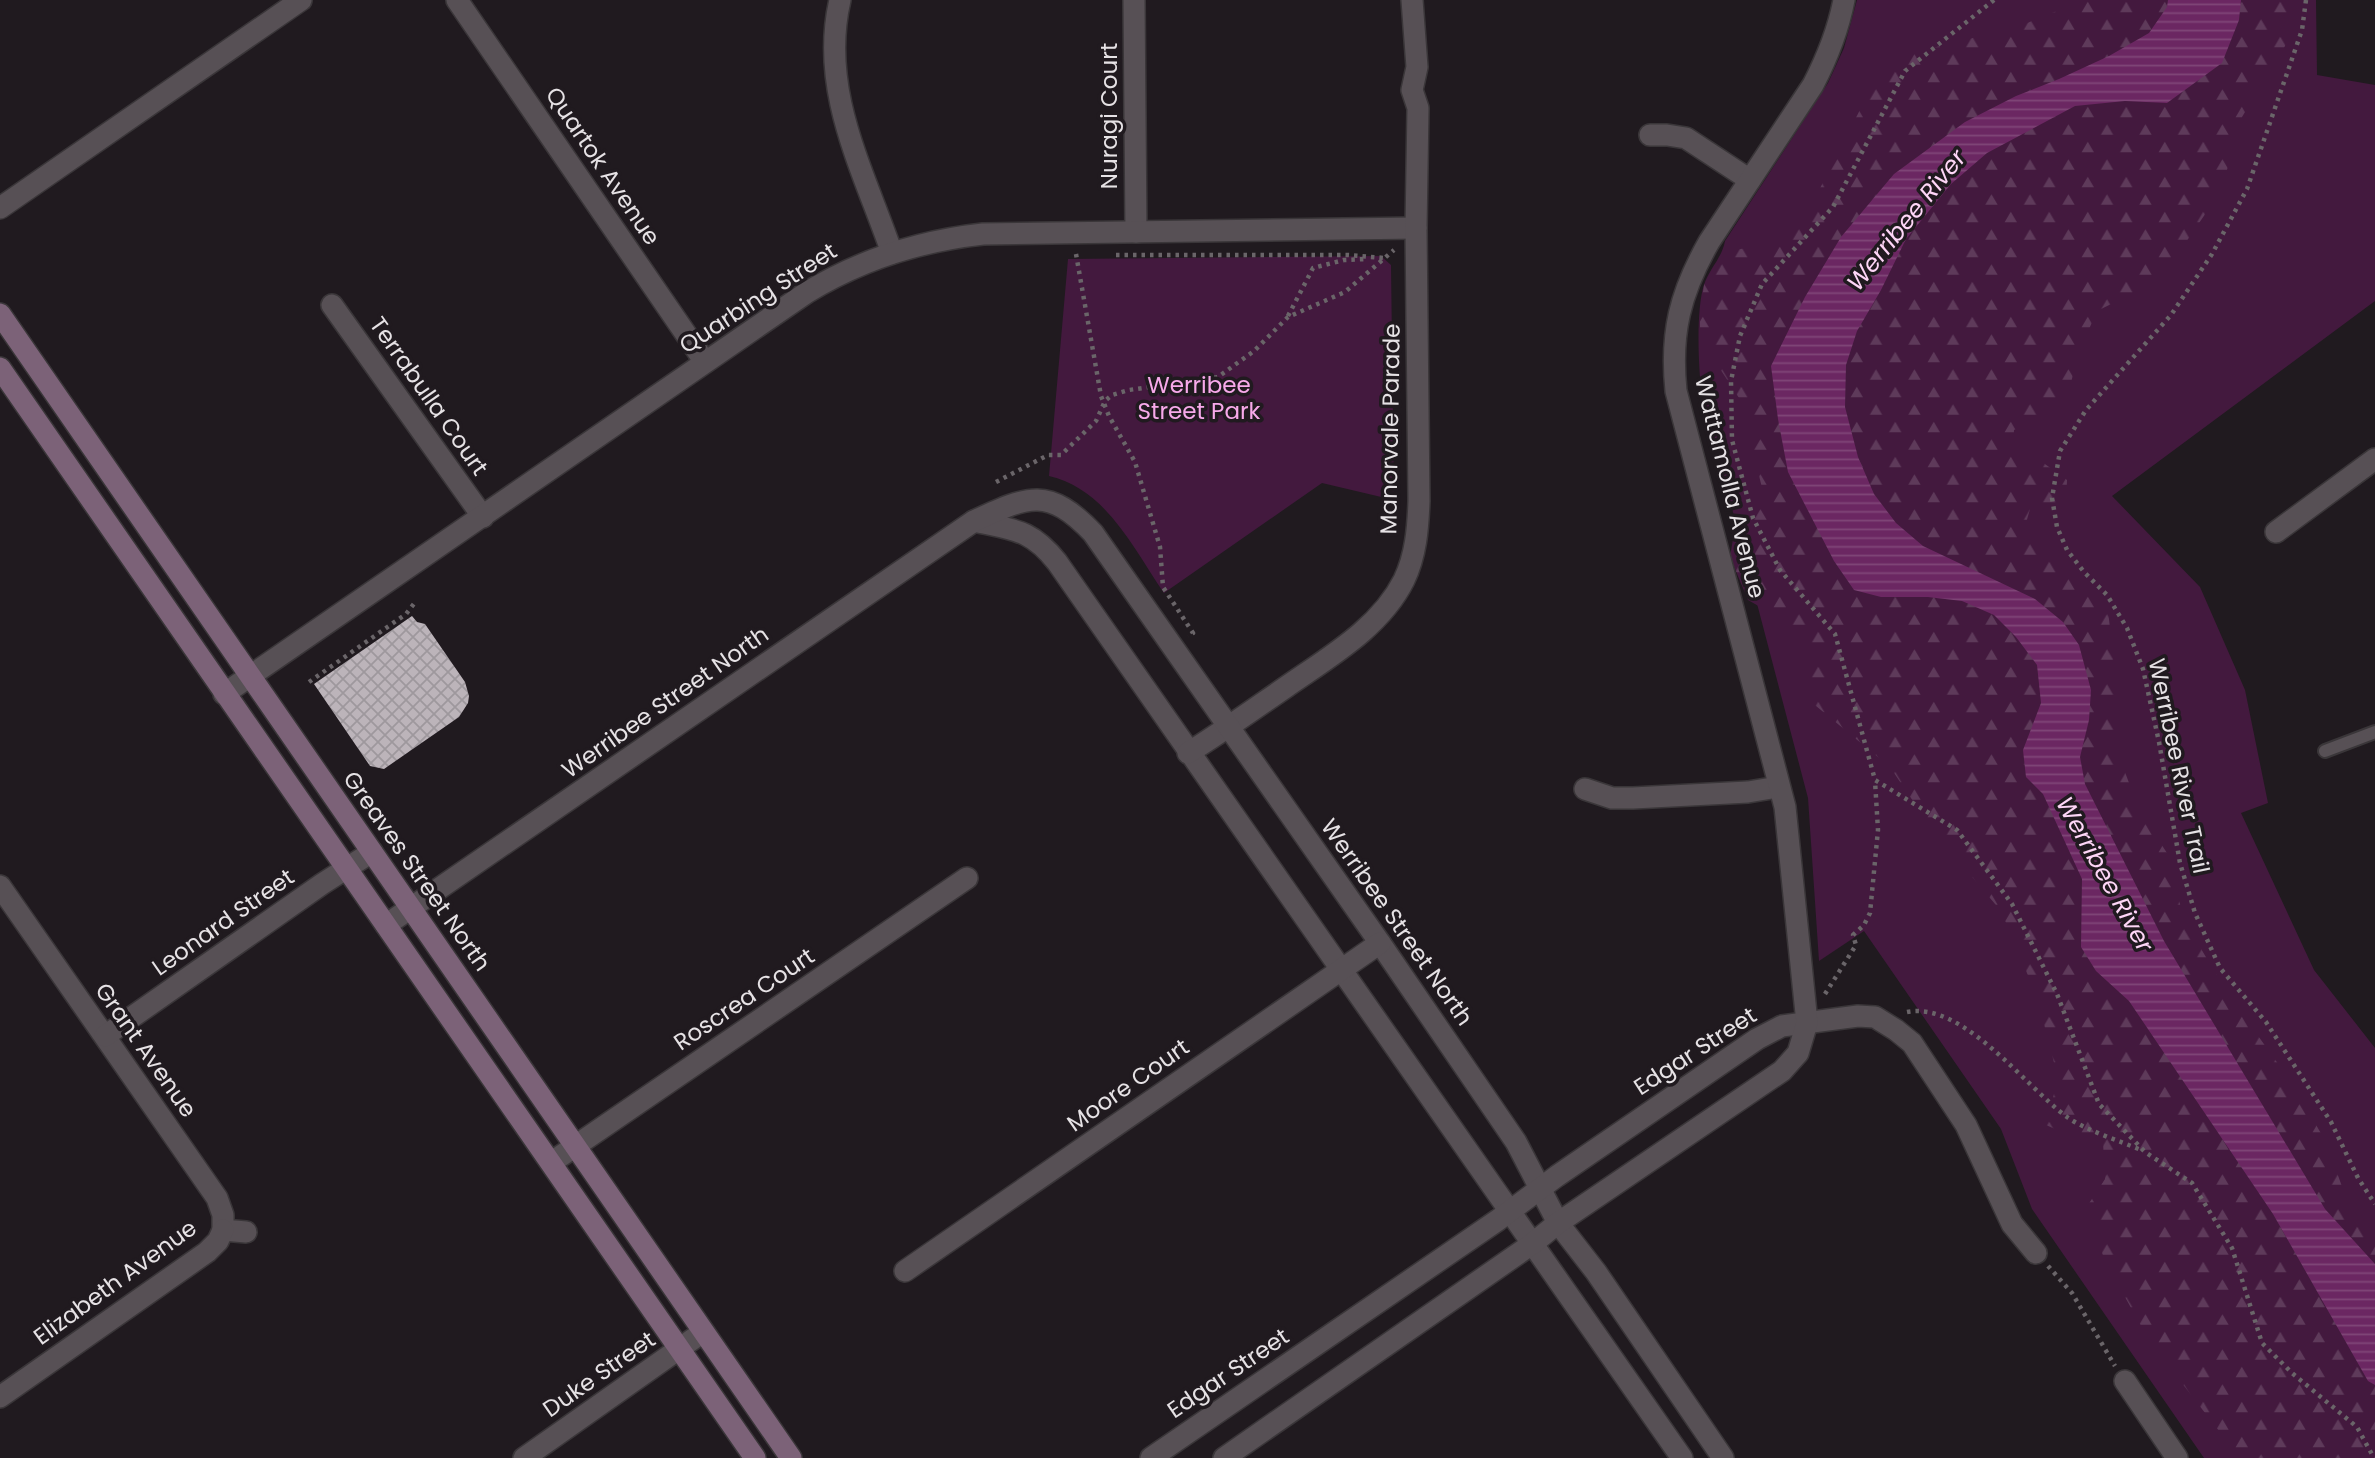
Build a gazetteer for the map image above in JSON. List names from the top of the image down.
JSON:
{
  "streets": {
    "street": [
      "Nuragi Court",
      "Quartok Avenue",
      "Quarbing Street",
      "Terrabulla Court",
      "Manorvale Parade",
      "Wattamolla Avenue",
      "Werribee Street North",
      "Greaves Street North",
      "Leonard Street",
      "Roscrea Court",
      "Grant Avenue",
      "Edgar Street",
      "Moore Court",
      "Elizabeth Avenue",
      "Duke Street"
    ],
    "path": ["Werribee River Trail"]
  },
  "crossings": [
    ["Nuragi Court", "Quarbing Street"],
    ["Quartok Avenue", "Quarbing Street"],
    ["Quarbing Street", "Terrabulla Court"],
    ["Quarbing Street", "Manorvale Parade"],
    ["Quarbing Street", "Greaves Street North"],
    ["Manorvale Parade", "Werribee Street North"],
    ["Wattamolla Avenue", "Edgar Street"],
    ["Werribee Street North", "Greaves Street North"],
    ["Werribee Street North", "Edgar Street"],
    ["Werribee Street North", "Moore Court"],
    ["Greaves Street North", "Leonard Street"],
    ["Greaves Street North", "Roscrea Court"],
    ["Greaves Street North", "Duke Street"],
    ["Leonard Street", "Grant Avenue"],
    ["Grant Avenue", "Elizabeth Avenue"]
  ],
  "water": ["Werribee River"],
  "parks": ["Werribee Street Park"]
}
